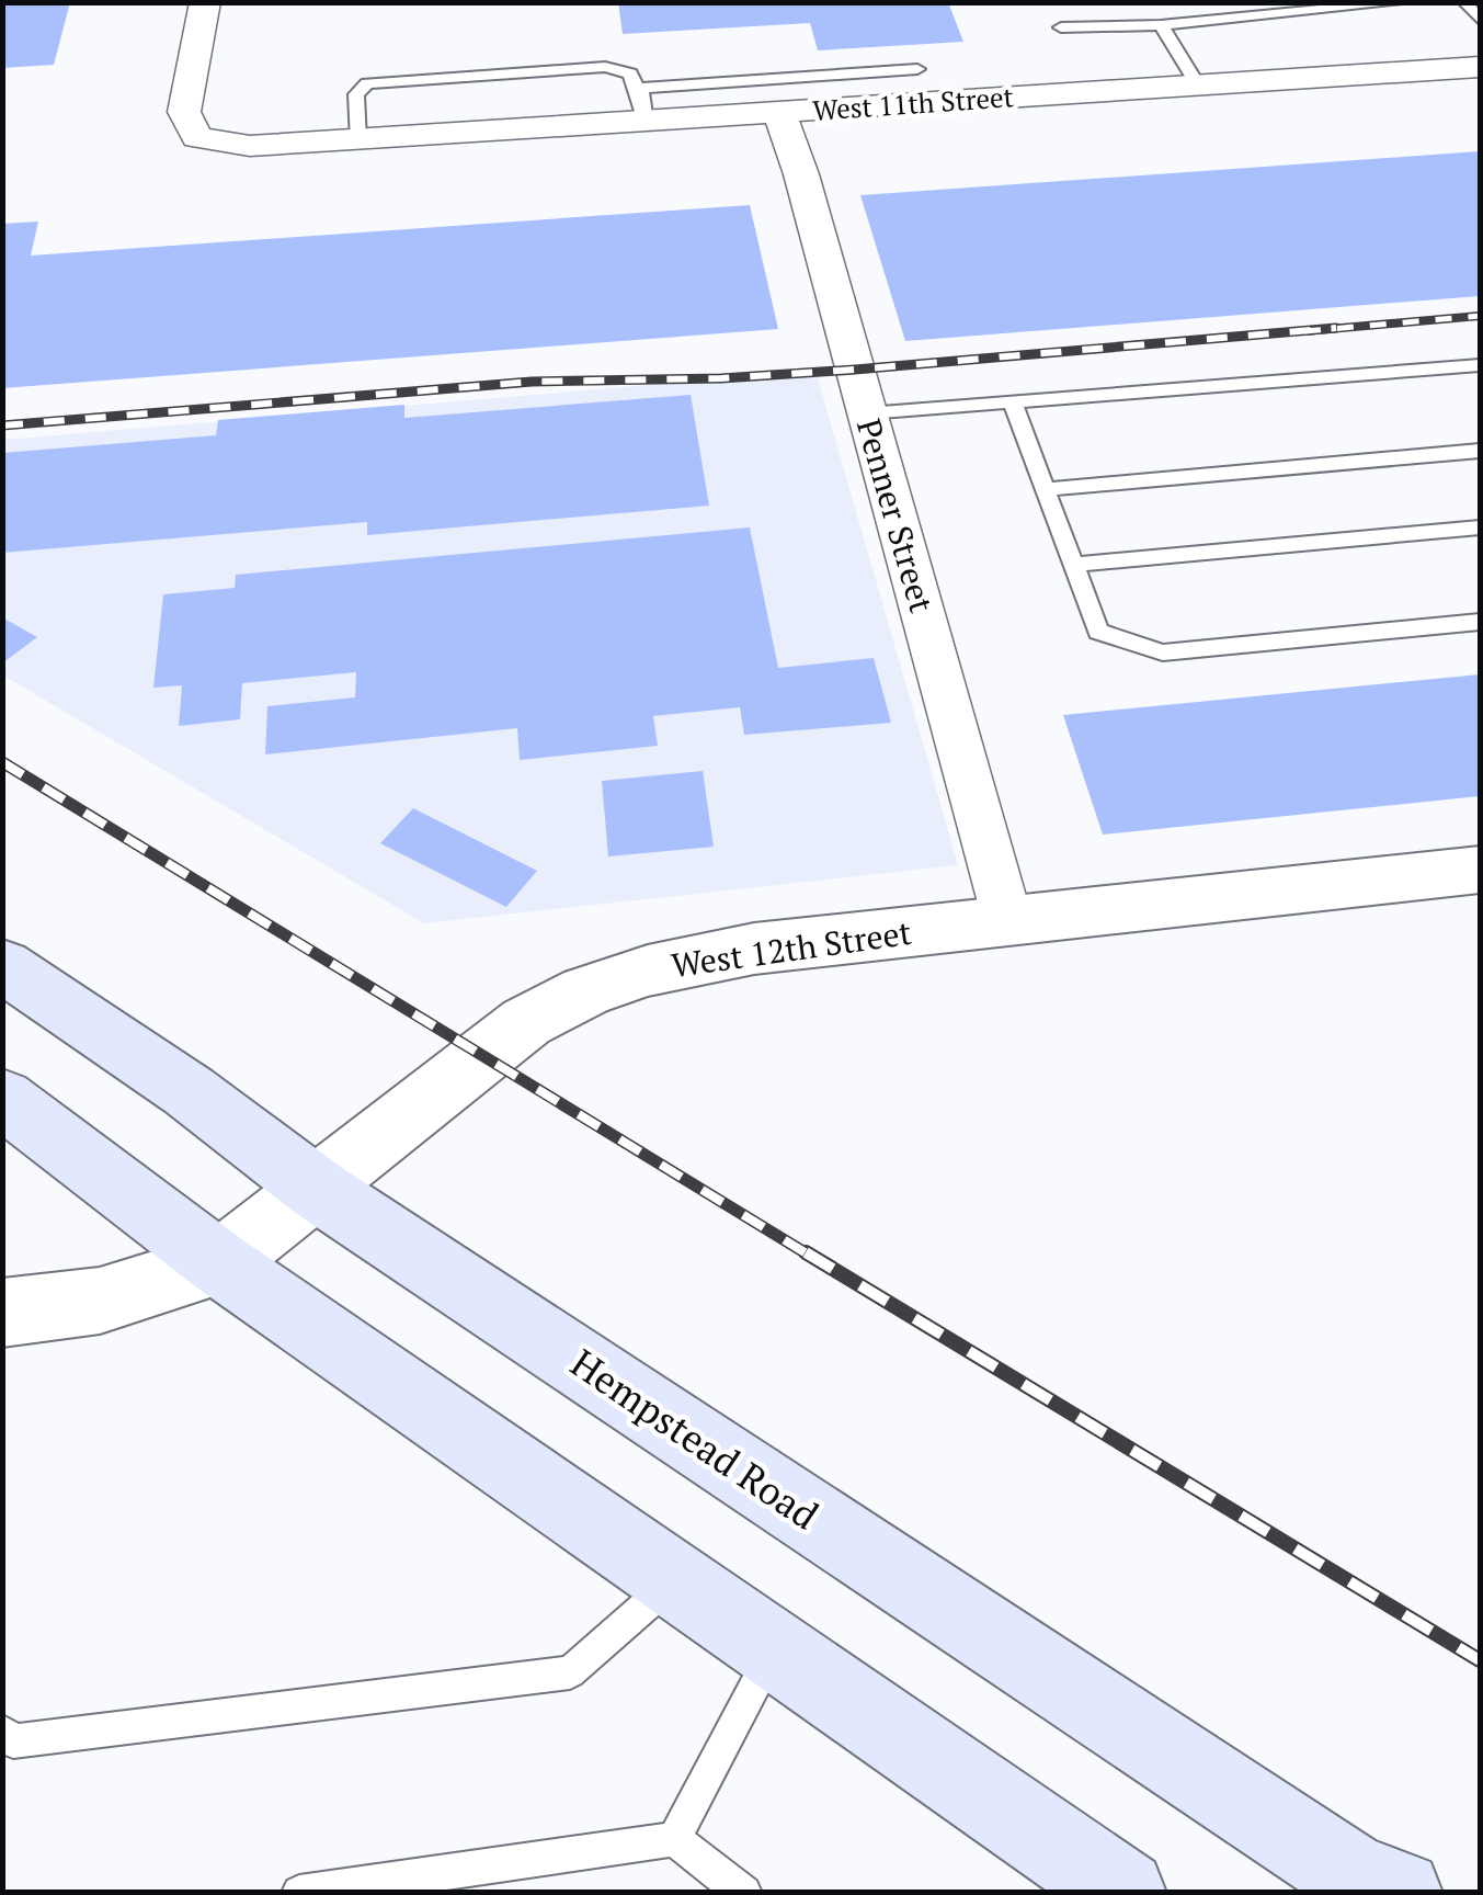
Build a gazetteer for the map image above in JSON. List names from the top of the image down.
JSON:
{
  "streets": {
    "main road": ["Hempstead Road"],
    "street": ["West 11th Street", "Penner Street", "West 12th Street"]
  },
  "crossings": [
    ["West 11th Street", "Penner Street"],
    ["Penner Street", "West 12th Street"],
    ["West 12th Street", "Hempstead Road"]
  ]
}
